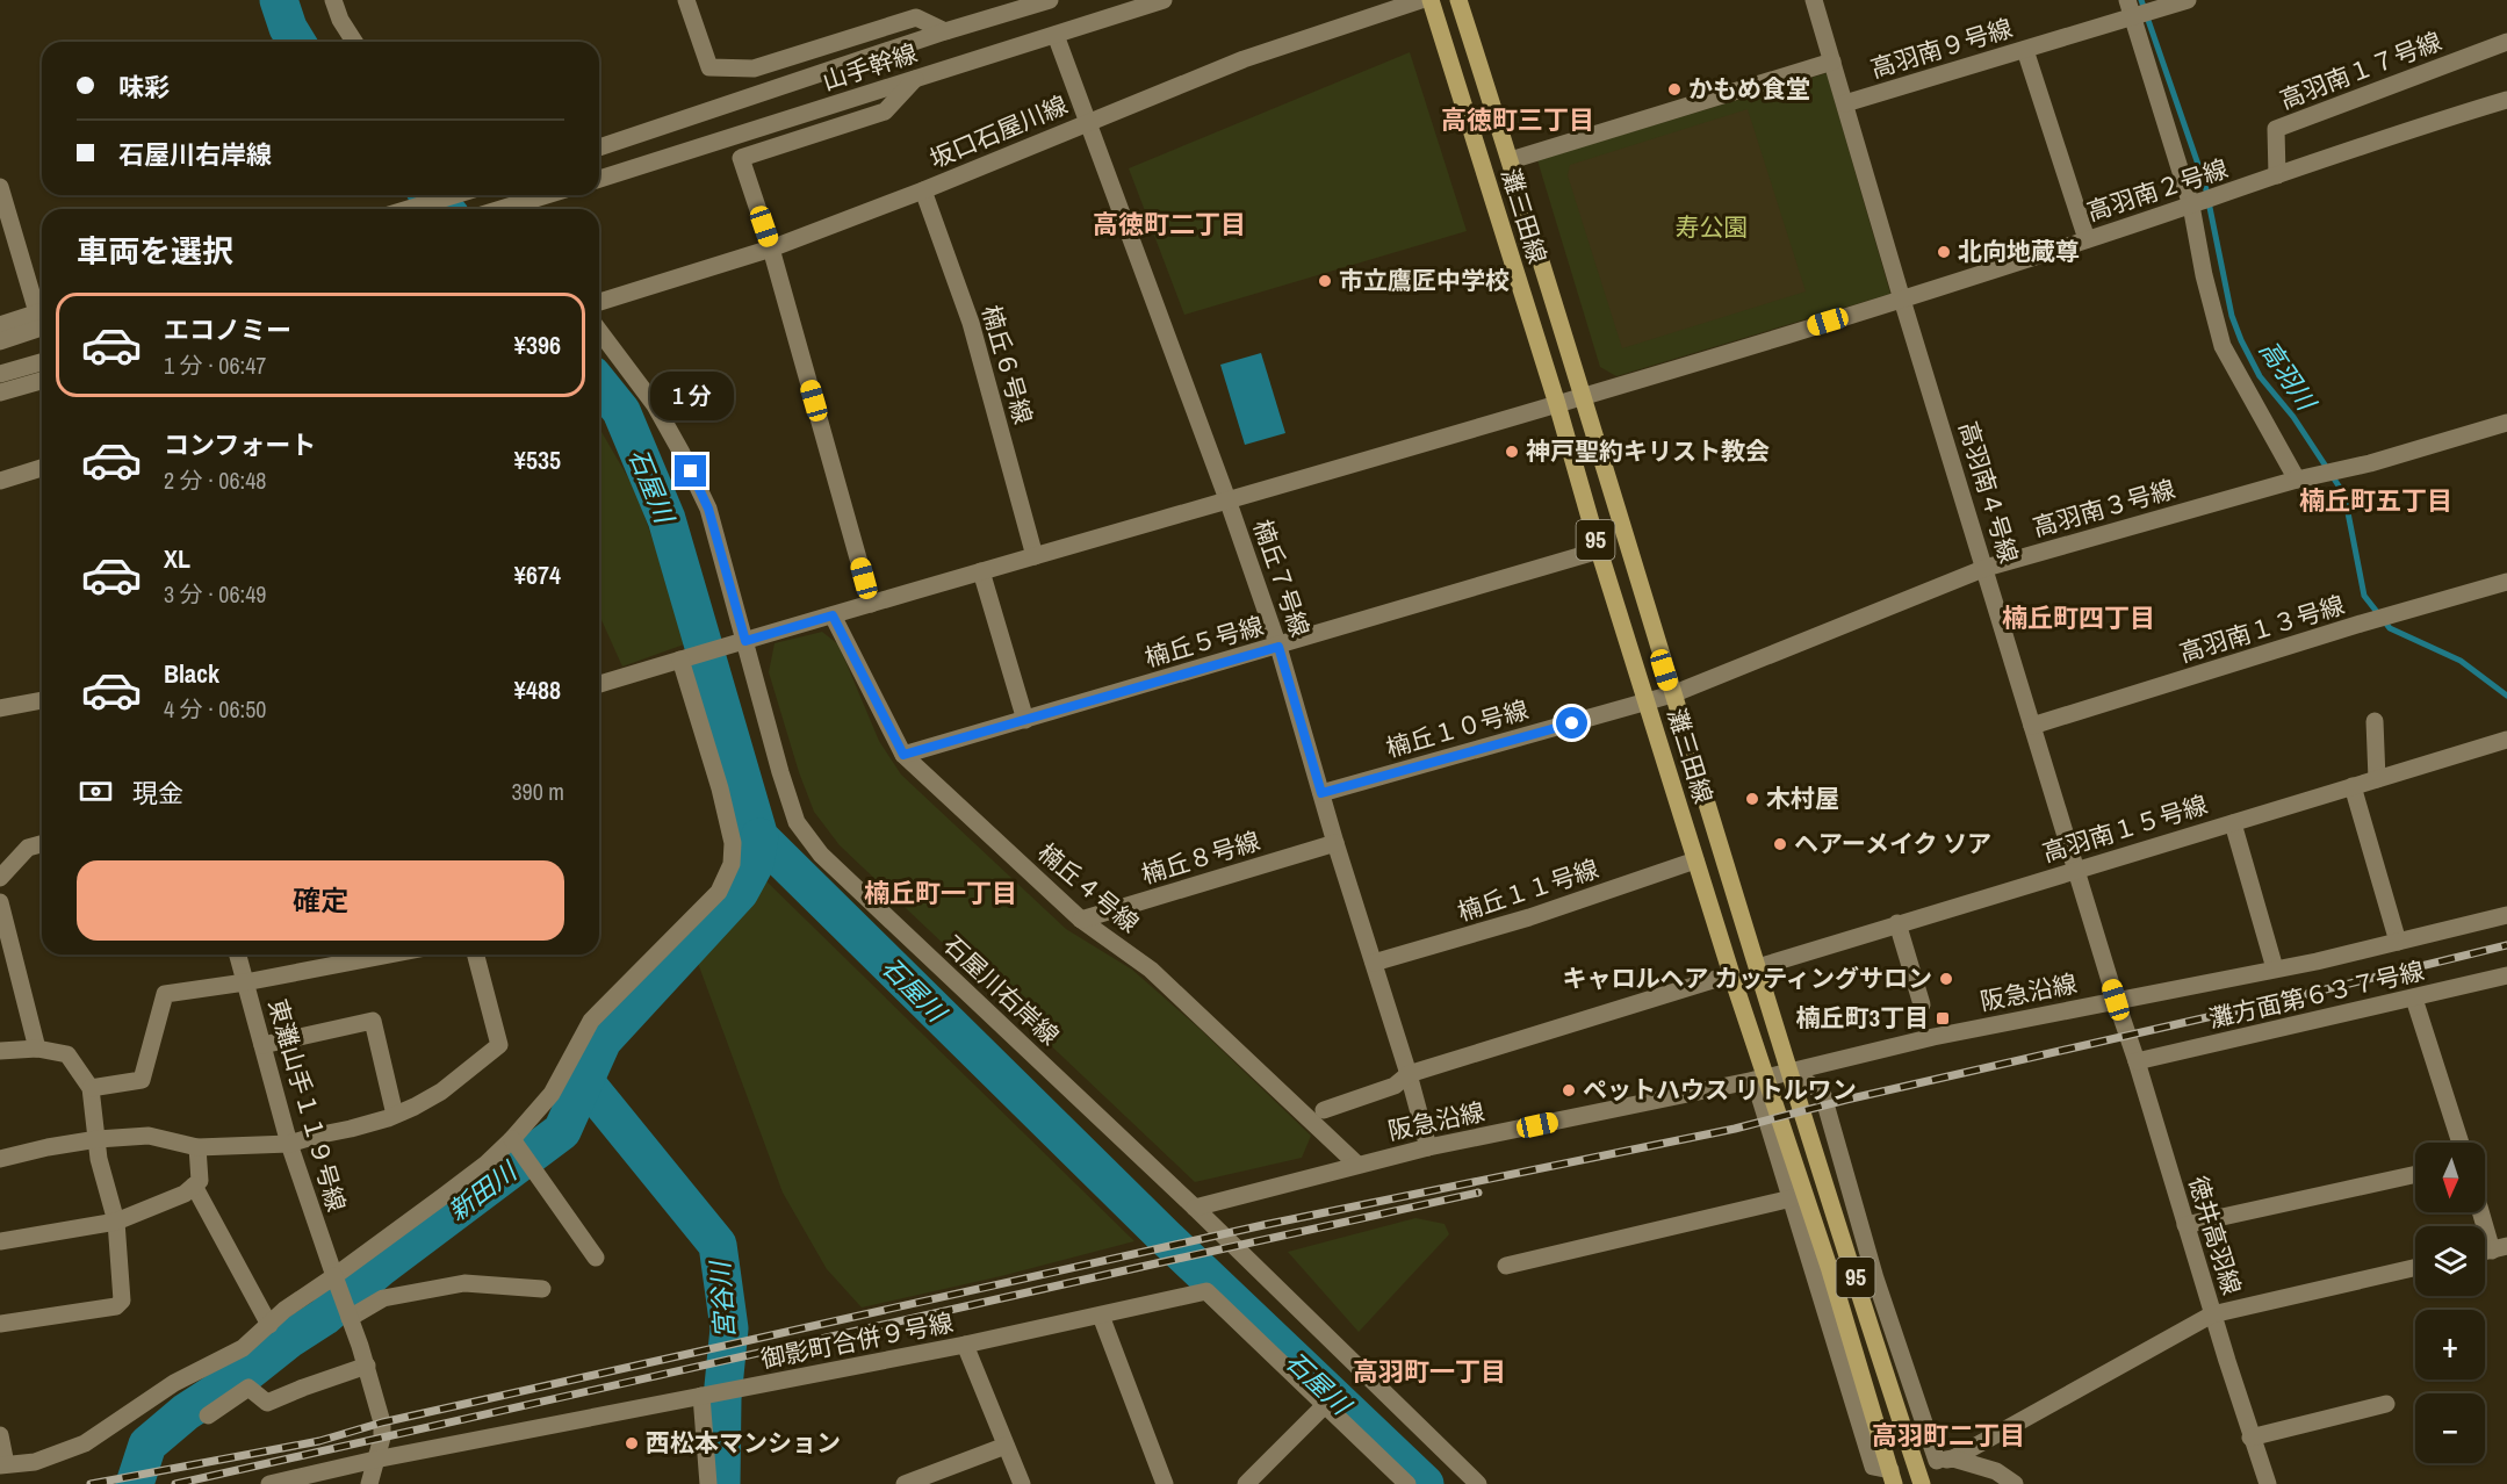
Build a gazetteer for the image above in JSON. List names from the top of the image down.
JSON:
{
  "streets": {
    "main road": ["灘三田線", "95"],
    "street": [
      "高羽南９号線",
      "山手幹線",
      "高羽南１７号線",
      "坂口石屋川線",
      "高羽南２号線",
      "楠丘６号線",
      "高羽南４号線",
      "高羽南３号線",
      "楠丘７号線",
      "高羽南１３号線",
      "楠丘５号線",
      "楠丘１０号線",
      "高羽南１５号線",
      "楠丘８号線",
      "楠丘４号線",
      "楠丘１１号線",
      "石屋川右岸線",
      "阪急沿線",
      "灘方面第６３７号線",
      "東灘山手１１９号線",
      "徳井高羽線",
      "御影町合併９号線"
    ]
  },
  "crossings": [
    ["高羽南９号線", "高羽南４号線"],
    ["山手幹線", "楠丘７号線"],
    ["高羽南１７号線", "高羽南２号線"],
    ["坂口石屋川線", "楠丘６号線"],
    ["坂口石屋川線", "楠丘７号線"],
    ["高羽南２号線", "灘三田線"],
    ["高羽南２号線", "楠丘６号線"],
    ["高羽南２号線", "高羽南４号線"],
    ["高羽南２号線", "楠丘７号線"],
    ["高羽南２号線", "楠丘４号線"],
    ["高羽南２号線", "石屋川右岸線"],
    ["灘三田線", "高羽南３号線"],
    ["灘三田線", "楠丘５号線"],
    ["灘三田線", "楠丘１０号線"],
    ["灘三田線", "高羽南１５号線"],
    ["灘三田線", "楠丘１１号線"],
    ["灘三田線", "阪急沿線"],
    ["高羽南４号線", "高羽南３号線"],
    ["高羽南４号線", "高羽南１３号線"],
    ["高羽南４号線", "高羽南１５号線"],
    ["高羽南４号線", "阪急沿線"],
    ["高羽南４号線", "徳井高羽線"],
    ["高羽南３号線", "楠丘１０号線"],
    ["楠丘７号線", "楠丘５号線"],
    ["楠丘７号線", "楠丘１０号線"],
    ["楠丘７号線", "楠丘８号線"],
    ["楠丘７号線", "楠丘１１号線"],
    ["楠丘７号線", "阪急沿線"],
    ["楠丘５号線", "楠丘４号線"],
    ["楠丘８号線", "楠丘４号線"],
    ["楠丘４号線", "阪急沿線"],
    ["石屋川右岸線", "阪急沿線"],
    ["阪急沿線", "徳井高羽線"],
    ["灘方面第６３７号線", "徳井高羽線"],
    ["東灘山手１１９号線", "御影町合併９号線"]
  ],
  "districts": [
    "高徳町三丁目",
    "高徳町二丁目",
    "楠丘町五丁目",
    "楠丘町四丁目",
    "楠丘町一丁目",
    "高羽町一丁目",
    "高羽町二丁目"
  ],
  "water": [
    "高羽川",
    "石屋川",
    "新田川",
    "宮谷川"
  ],
  "parks": ["寿公園"],
  "places": {
    "other": [
      "かもめ食堂",
      "北向地蔵尊",
      "市立鷹匠中学校",
      "神戸聖約キリスト教会",
      "木村屋",
      "ヘアーメイク ソア",
      "キャロルヘア カッティングサロン",
      "ペットハウス リトルワン",
      "西松本マンション"
    ],
    "transit": ["楠丘町3丁目"]
  },
  "north": "bottom",
  "page": {
    "banner": ["味彩", "石屋川右岸線"],
    "heading": "車両を選択",
    "list": [
      {
        "name": "エコノミー",
        "note": "1 分 · 06:47",
        "value": "¥396"
      },
      {
        "name": "コンフォート",
        "note": "2 分 · 06:48",
        "value": "¥535"
      },
      {
        "name": "XL",
        "note": "3 分 · 06:49",
        "value": "¥674"
      },
      {
        "name": "Black",
        "note": "4 分 · 06:50",
        "value": "¥488"
      }
    ],
    "bubble": "1 分",
    "pay": ["現金", "390 m"],
    "buttons": "確定",
    "map_buttons": ["+", "−"]
  }
}
